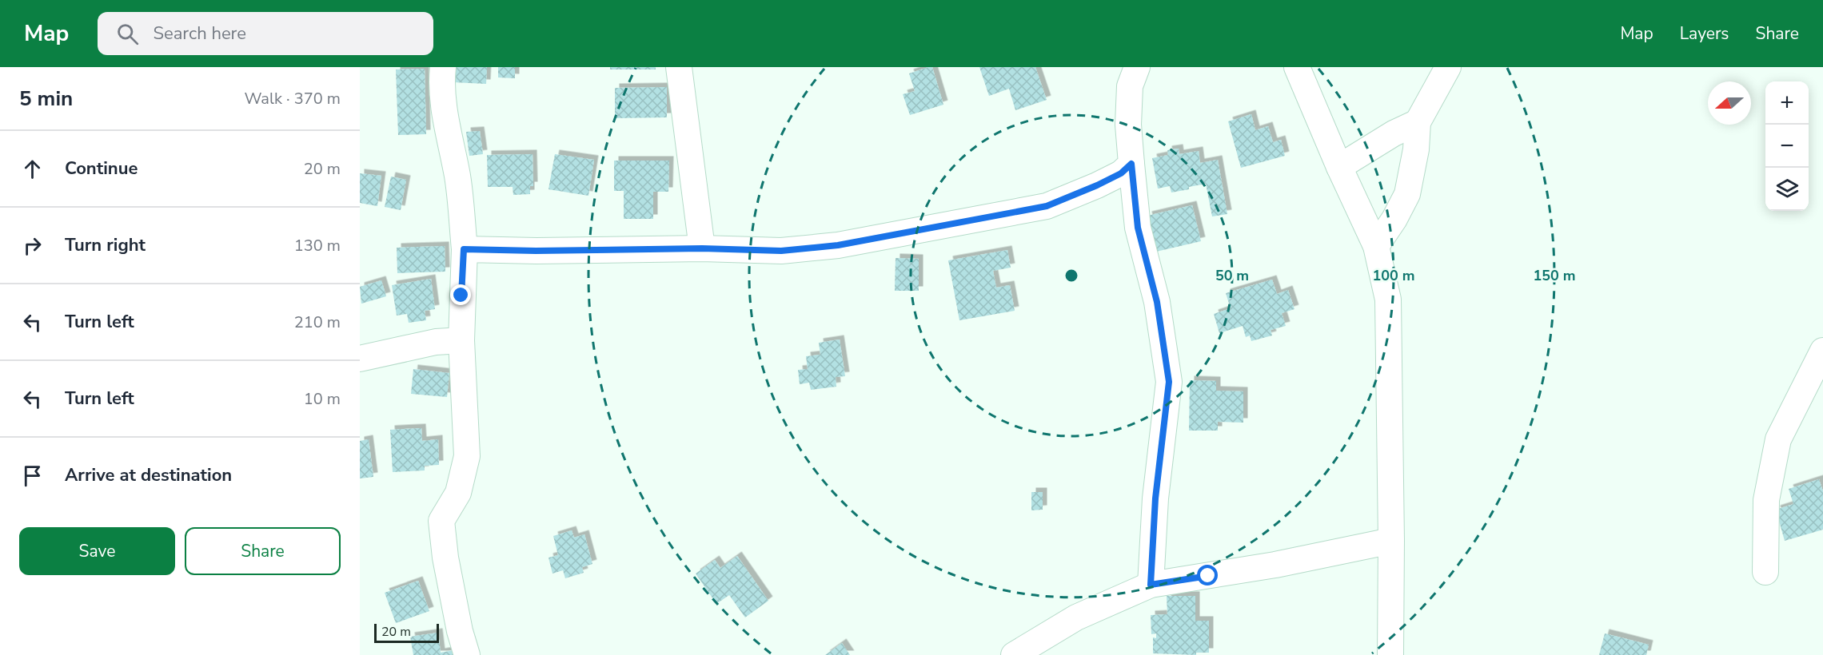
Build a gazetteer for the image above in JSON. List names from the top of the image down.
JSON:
{
  "scale_bar": "20 m",
  "north": "left",
  "page": {
    "header": "Map",
    "search": "Search here",
    "nav": ["Map", "Layers", "Share"],
    "heading": ["5 min", "Walk · 370 m"],
    "map_buttons": ["+", "−"],
    "list": [
      ["Continue", "20 m"],
      ["Turn right", "130 m"],
      ["Turn left", "210 m"],
      ["Turn left", "10 m"],
      "Arrive at destination"
    ],
    "buttons": ["Save", "Share"],
    "scale": "20 m"
  },
  "rings": ["50 m", "100 m", "150 m"]
}
